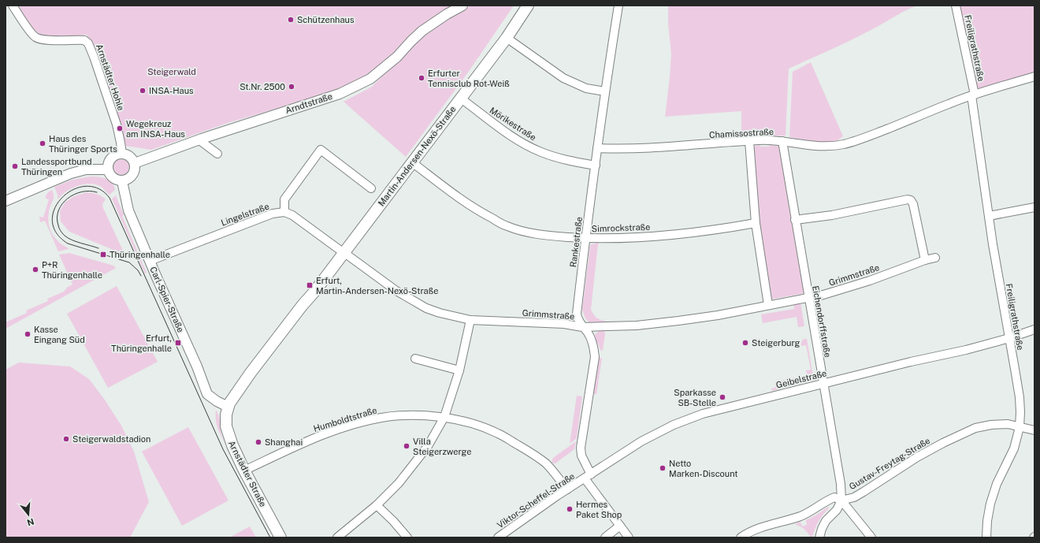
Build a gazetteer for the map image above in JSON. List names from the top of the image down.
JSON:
{
  "streets": {
    "main road": ["Martin-Andersen-Nexö-Straße", "Arnstädter Straße"],
    "street": [
      "Freiligrathstraße",
      "Arnstädter Hohle",
      "Arndtstraße",
      "Mörikestraße",
      "Chamissostraße",
      "Lingelstraße",
      "Simrockstraße",
      "Rankestraße",
      "Grimmstraße",
      "Carl-Spier-Straße",
      "Eichendorffstraße",
      "Geibelstraße",
      "Humboldtstraße",
      "Gustav-Freytag-Straße",
      "Viktor-Scheffel-Straße"
    ]
  },
  "crossings": [
    ["Freiligrathstraße", "Chamissostraße"],
    ["Freiligrathstraße", "Geibelstraße"],
    ["Freiligrathstraße", "Gustav-Freytag-Straße"],
    ["Arnstädter Hohle", "Arndtstraße"],
    ["Arnstädter Hohle", "Carl-Spier-Straße"],
    ["Arndtstraße", "Carl-Spier-Straße"],
    ["Mörikestraße", "Martin-Andersen-Nexö-Straße"],
    ["Mörikestraße", "Rankestraße"],
    ["Chamissostraße", "Rankestraße"],
    ["Chamissostraße", "Eichendorffstraße"],
    ["Martin-Andersen-Nexö-Straße", "Simrockstraße"],
    ["Martin-Andersen-Nexö-Straße", "Grimmstraße"],
    ["Martin-Andersen-Nexö-Straße", "Carl-Spier-Straße"],
    ["Martin-Andersen-Nexö-Straße", "Arnstädter Straße"],
    ["Lingelstraße", "Carl-Spier-Straße"],
    ["Simrockstraße", "Rankestraße"],
    ["Rankestraße", "Grimmstraße"],
    ["Rankestraße", "Geibelstraße"],
    ["Rankestraße", "Viktor-Scheffel-Straße"],
    ["Grimmstraße", "Eichendorffstraße"],
    ["Carl-Spier-Straße", "Arnstädter Straße"],
    ["Eichendorffstraße", "Geibelstraße"],
    ["Eichendorffstraße", "Gustav-Freytag-Straße"],
    ["Geibelstraße", "Viktor-Scheffel-Straße"],
    ["Humboldtstraße", "Arnstädter Straße"],
    ["Humboldtstraße", "Viktor-Scheffel-Straße"]
  ],
  "parks": ["Steigerwald"],
  "places": {
    "other": [
      "Schützenhaus",
      "Erfurter Tennisclub Rot-Weiß",
      "St.Nr. 2500",
      "INSA-Haus",
      "Wegekreuz am INSA-Haus",
      "Haus des Thüringer Sports",
      "Landessportbund Thüringen",
      "P+R Thüringenhalle",
      "Kasse Eingang Süd",
      "Steigerburg",
      "Sparkasse SB-Stelle",
      "Steigerwaldstadion",
      "Shanghai",
      "Villa Steigerzwerge",
      "Netto Marken-Discount",
      "Hermes Paket Shop"
    ],
    "transit": ["Thüringenhalle", "Erfurt, Martin-Andersen-Nexö-Straße", "Erfurt, Thüringenhalle"]
  },
  "north": "bottom"
}
